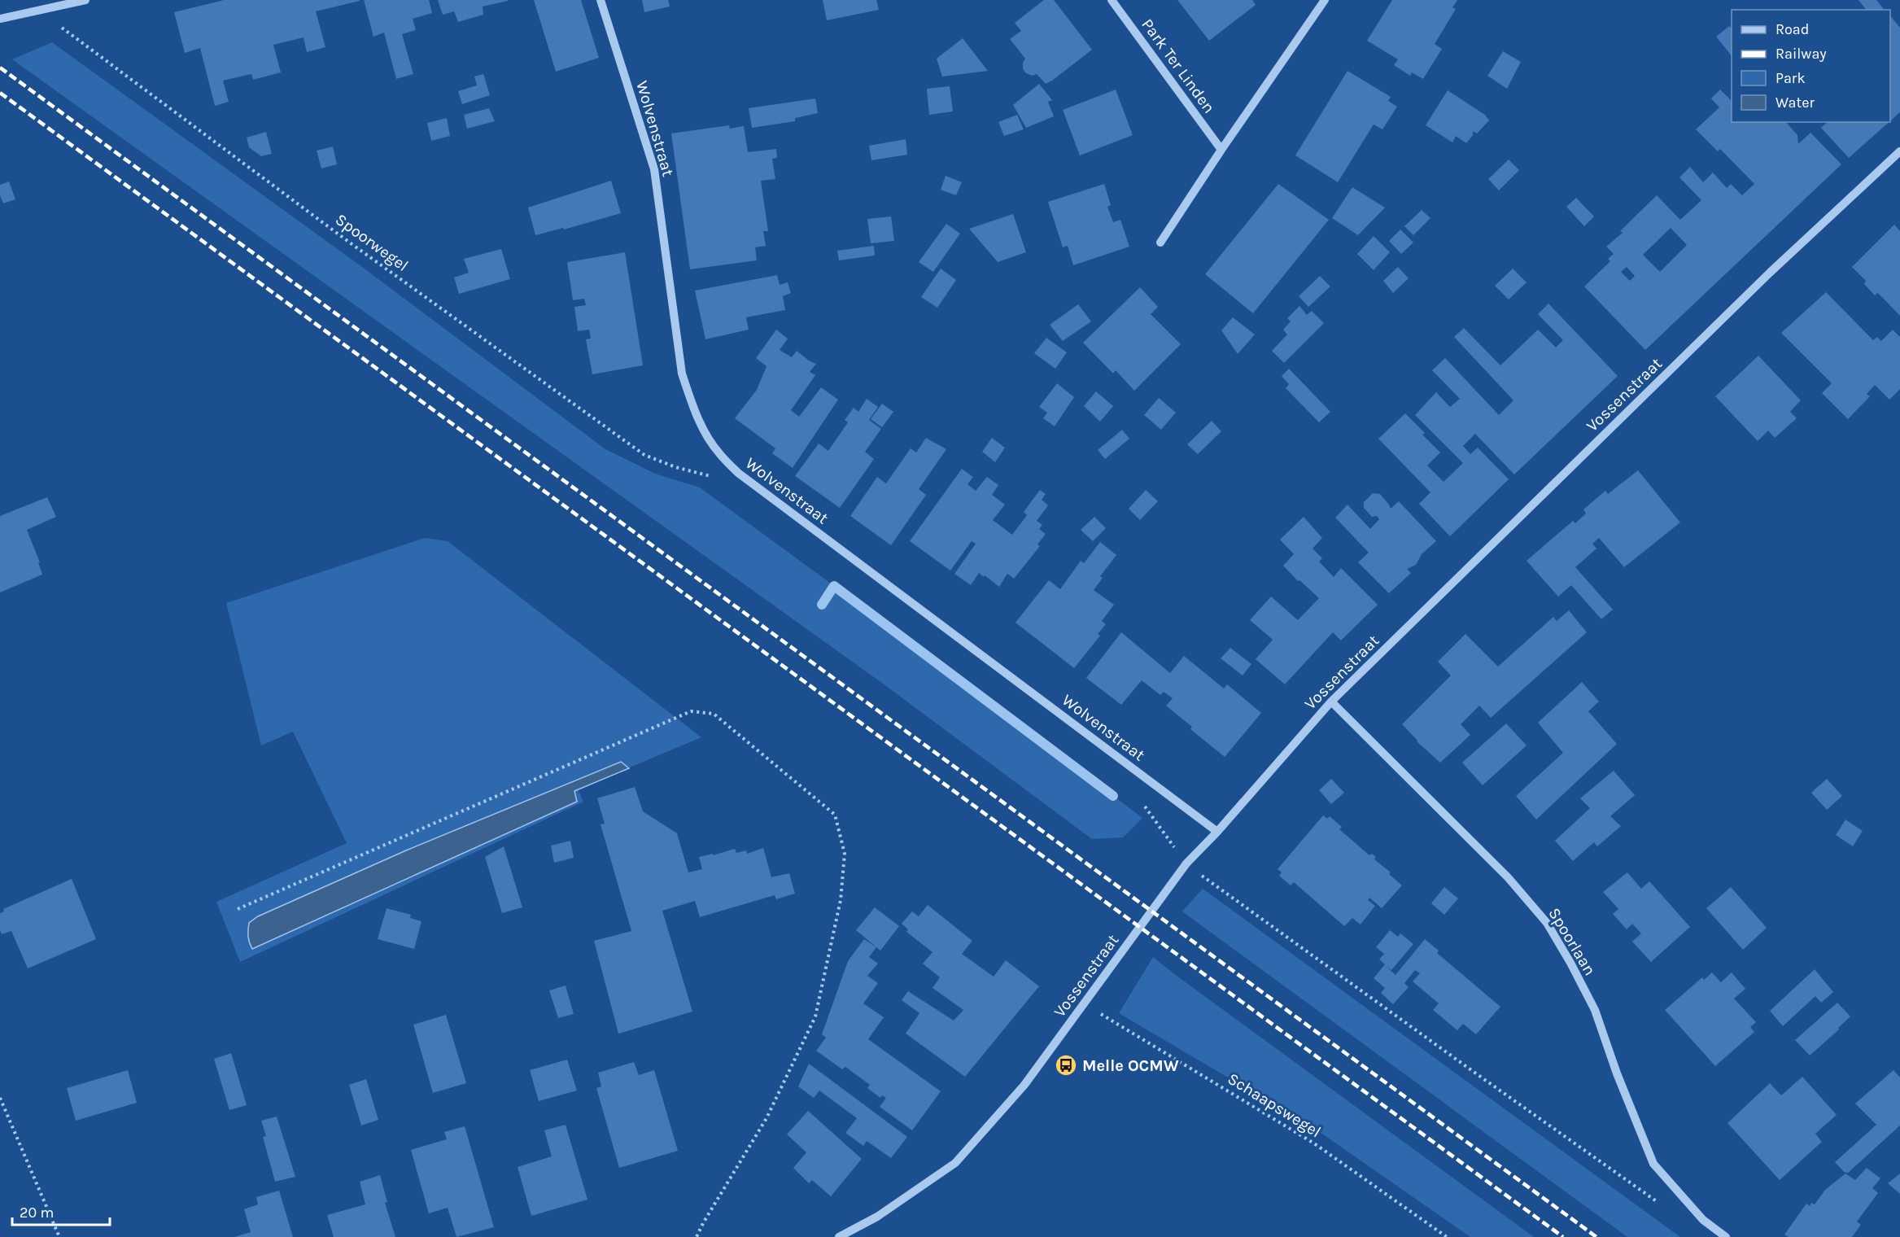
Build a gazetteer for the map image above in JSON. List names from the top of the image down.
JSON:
{
  "streets": {
    "street": [
      "Park Ter Linden",
      "Wolvenstraat",
      "Vossenstraat",
      "Spoorlaan"
    ],
    "path": ["Spoorwegel", "Schaapswegel"]
  },
  "crossings": [
    ["Wolvenstraat", "Vossenstraat"],
    ["Vossenstraat", "Spoorlaan"],
    ["Vossenstraat", "Schaapswegel"]
  ],
  "places": {
    "bus stop": ["Melle OCMW"]
  },
  "legend": [
    "Road",
    "Railway",
    "Park",
    "Water"
  ],
  "scale_bar": "20 m"
}
